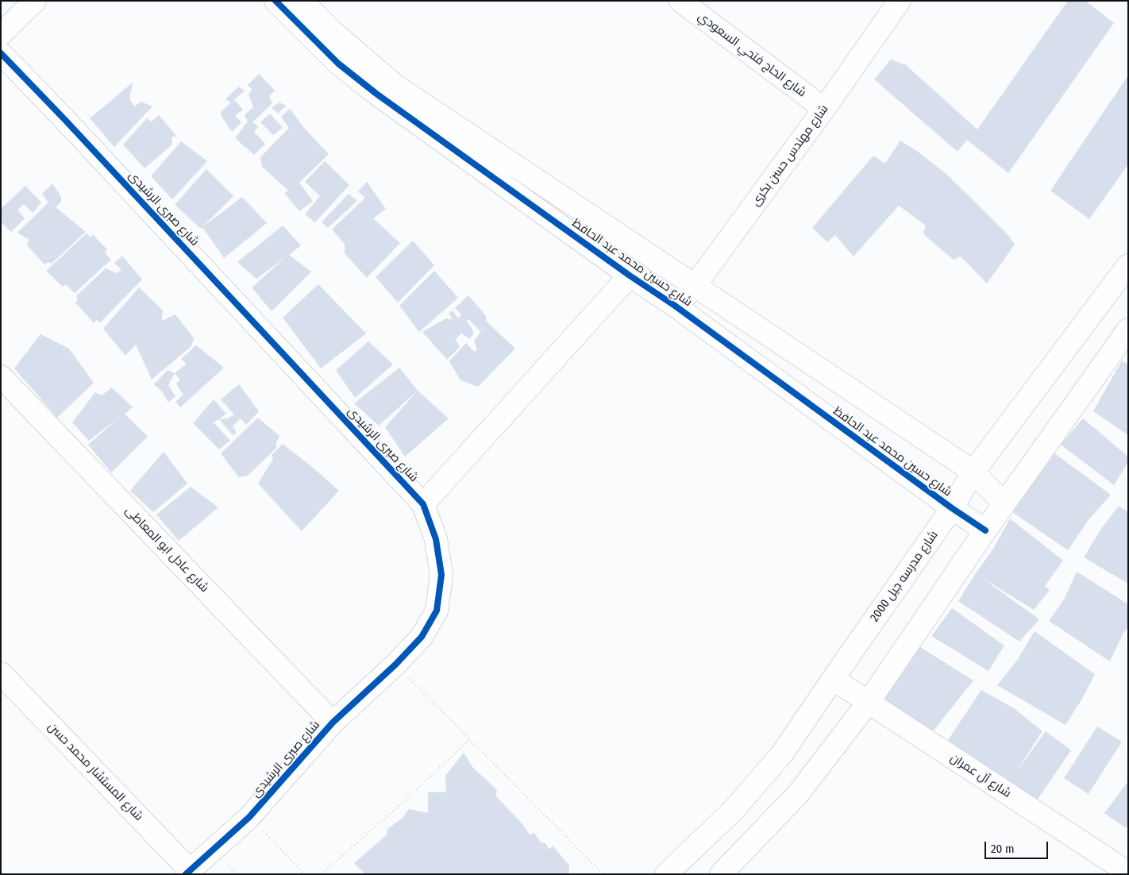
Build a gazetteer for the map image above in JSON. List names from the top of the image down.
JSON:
{
  "streets": {
    "street": [
      "شارع الحاج فتحي السعودي",
      "شارع مهندس حسن بكرى",
      "شارع صبرى الرشيدى",
      "شارع حسين محمد عبد الحافظ",
      "شارع عادل ابو المعاطى",
      "شارع مدرسه جيل 2000",
      "شارع المستشار محمد حسن",
      "شارع آل عمران"
    ]
  },
  "crossings": [
    ["شارع الحاج فتحي السعودي", "شارع مهندس حسن بكرى"],
    ["شارع مهندس حسن بكرى", "شارع حسين محمد عبد الحافظ"],
    ["شارع صبرى الرشيدى", "شارع عادل ابو المعاطى"],
    ["شارع صبرى الرشيدى", "شارع المستشار محمد حسن"],
    ["شارع حسين محمد عبد الحافظ", "شارع مدرسه جيل 2000"],
    ["شارع مدرسه جيل 2000", "شارع آل عمران"]
  ],
  "scale_bar": "20 m"
}
